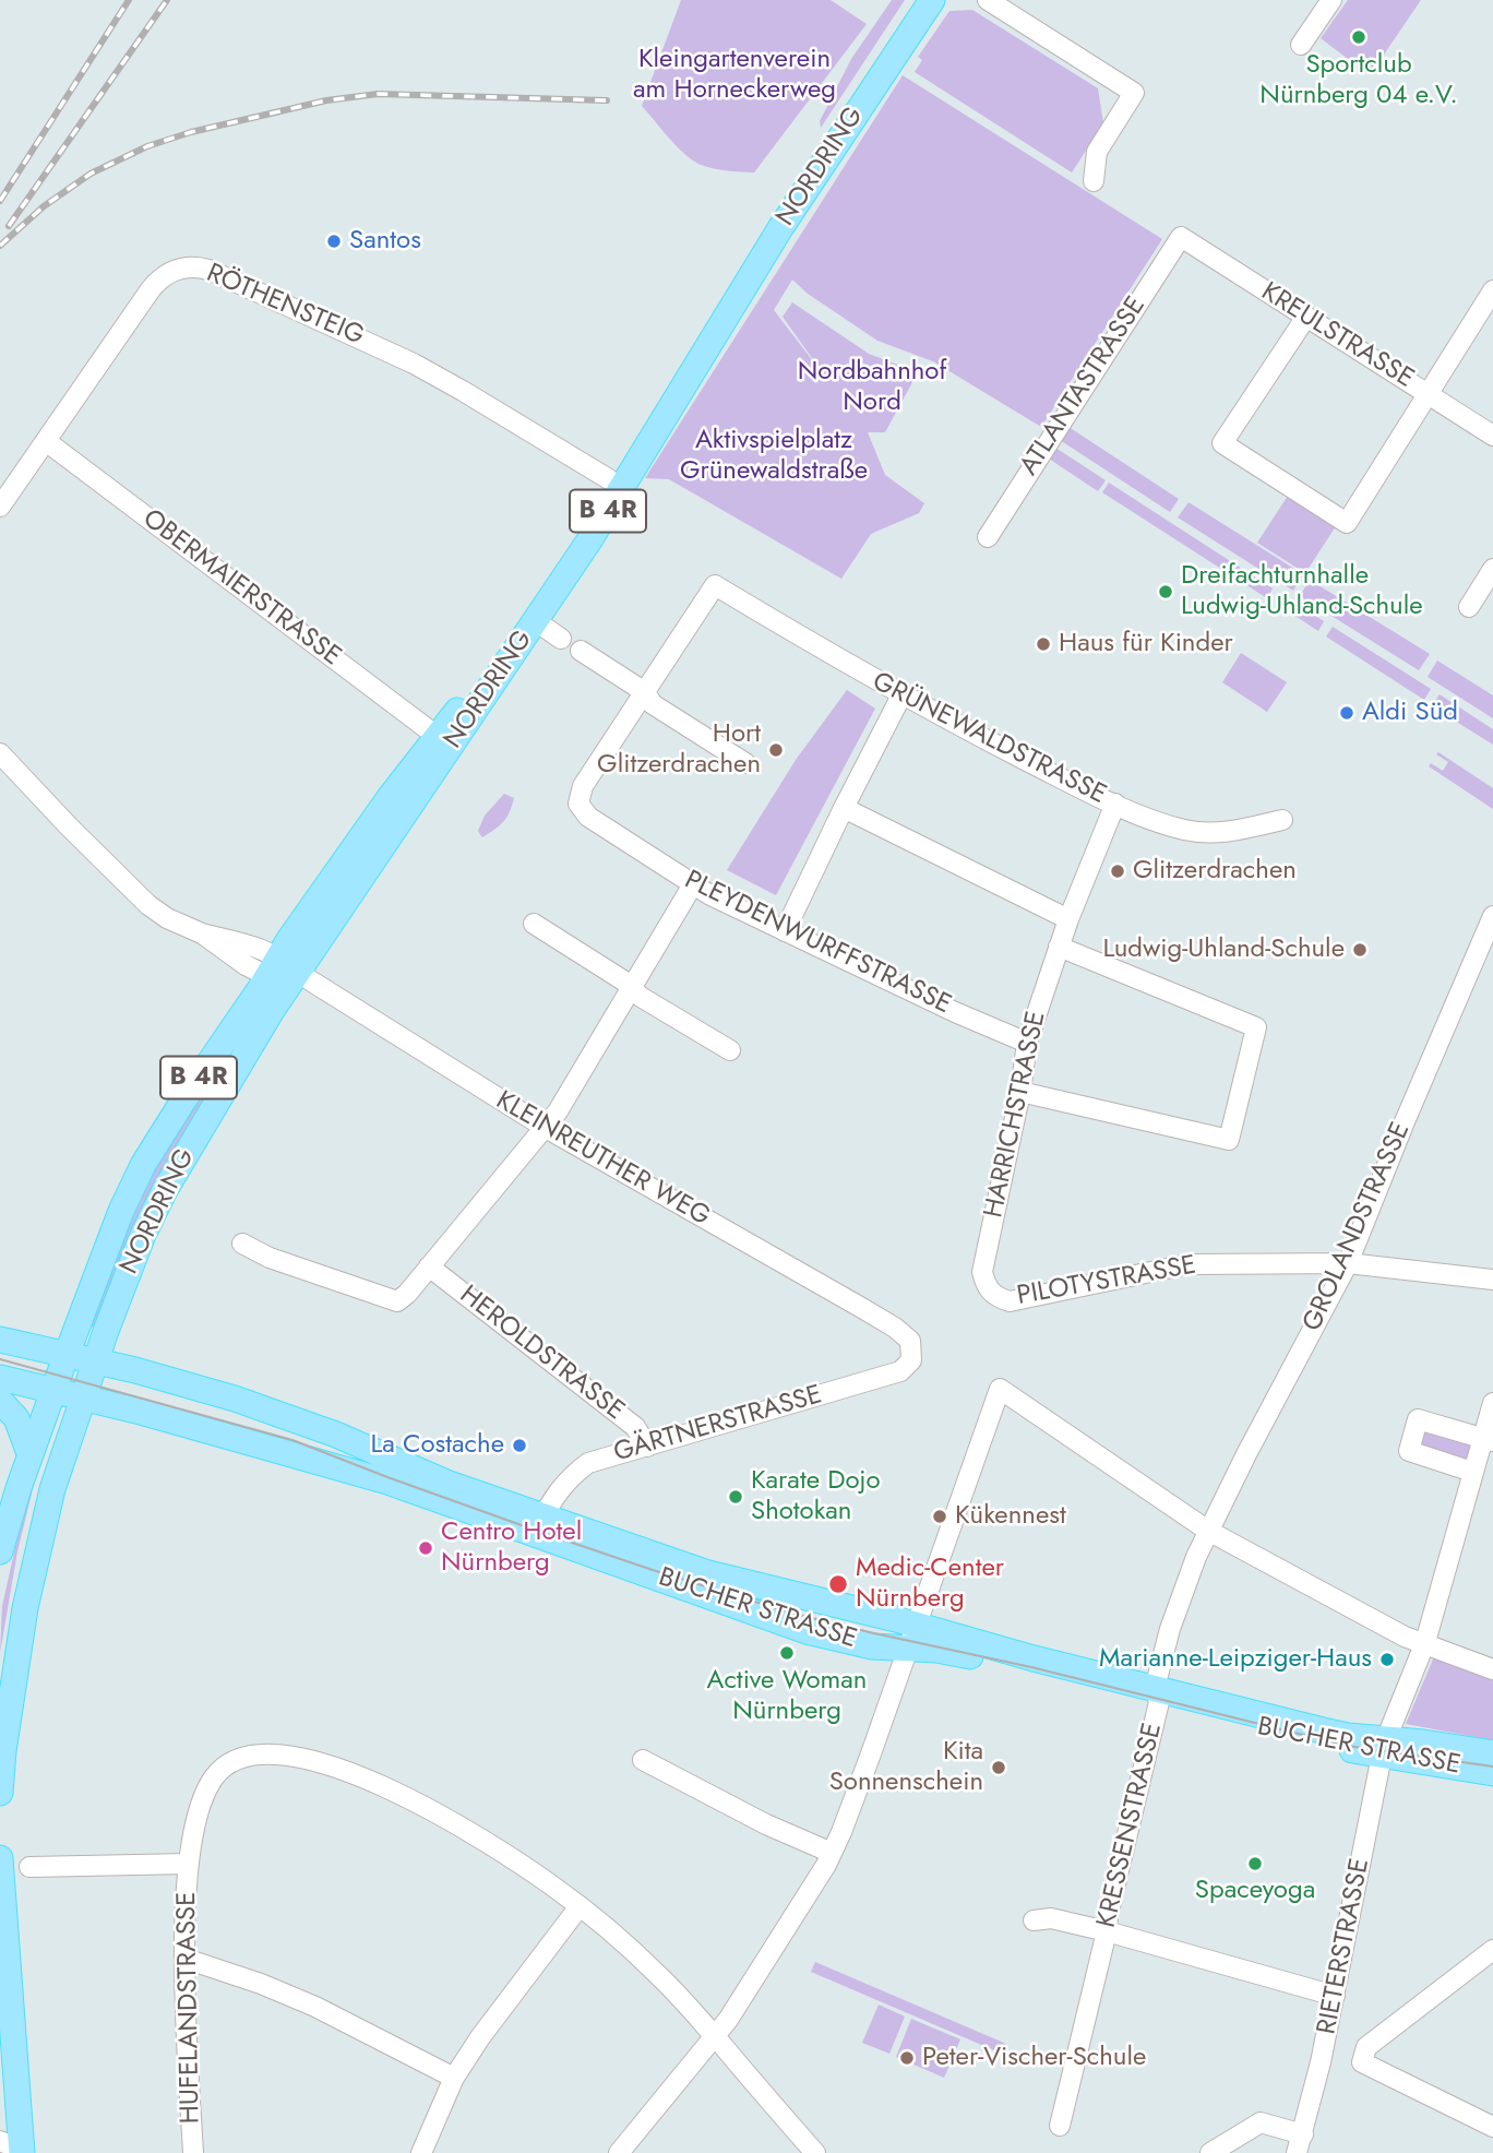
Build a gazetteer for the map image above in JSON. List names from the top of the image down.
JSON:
{
  "streets": {
    "main road": ["NORDRING", "B 4R", "BUCHER STRASSE"],
    "street": [
      "RÖTHENSTEIG",
      "KREULSTRASSE",
      "ATLANTASTRASSE",
      "OBERMAIERSTRASSE",
      "GRÜNEWALDSTRASSE",
      "PLEYDENWURFFSTRASSE",
      "HARRICHSTRASSE",
      "KLEINREUTHER WEG",
      "GROLANDSTRASSE",
      "PILOTYSTRASSE",
      "HEROLDSTRASSE",
      "GÄRTNERSTRASSE",
      "KRESSENSTRASSE",
      "RIETERSTRASSE",
      "HUFELANDSTRASSE"
    ]
  },
  "crossings": [
    ["NORDRING", "RÖTHENSTEIG"],
    ["NORDRING", "B 4R"],
    ["NORDRING", "OBERMAIERSTRASSE"],
    ["NORDRING", "KLEINREUTHER WEG"],
    ["NORDRING", "BUCHER STRASSE"],
    ["RÖTHENSTEIG", "OBERMAIERSTRASSE"],
    ["KREULSTRASSE", "ATLANTASTRASSE"],
    ["B 4R", "BUCHER STRASSE"],
    ["GRÜNEWALDSTRASSE", "PLEYDENWURFFSTRASSE"],
    ["GRÜNEWALDSTRASSE", "HARRICHSTRASSE"],
    ["PLEYDENWURFFSTRASSE", "HARRICHSTRASSE"],
    ["HARRICHSTRASSE", "PILOTYSTRASSE"],
    ["KLEINREUTHER WEG", "GÄRTNERSTRASSE"],
    ["GROLANDSTRASSE", "PILOTYSTRASSE"],
    ["GROLANDSTRASSE", "KRESSENSTRASSE"],
    ["HEROLDSTRASSE", "GÄRTNERSTRASSE"],
    ["GÄRTNERSTRASSE", "BUCHER STRASSE"],
    ["BUCHER STRASSE", "KRESSENSTRASSE"],
    ["BUCHER STRASSE", "RIETERSTRASSE"]
  ],
  "parks": ["Kleingartenverein am Horneckerweg", "Nordbahnhof Nord", "Aktivspielplatz Grünewaldstraße"],
  "places": [
    "Sportclub Nürnberg 04 e.V.",
    "Santos",
    "Dreifachturnhalle Ludwig-Uhland-Schule",
    "Haus für Kinder",
    "Aldi Süd",
    "Hort Glitzerdrachen",
    "Glitzerdrachen",
    "Ludwig-Uhland-Schule",
    "La Costache",
    "Karate Dojo Shotokan",
    "Kükennest",
    "Centro Hotel Nürnberg",
    "Medic-Center Nürnberg",
    "Active Woman Nürnberg",
    "Marianne-Leipziger-Haus",
    "Kita Sonnenschein",
    "Spaceyoga",
    "Peter-Vischer-Schule"
  ]
}
